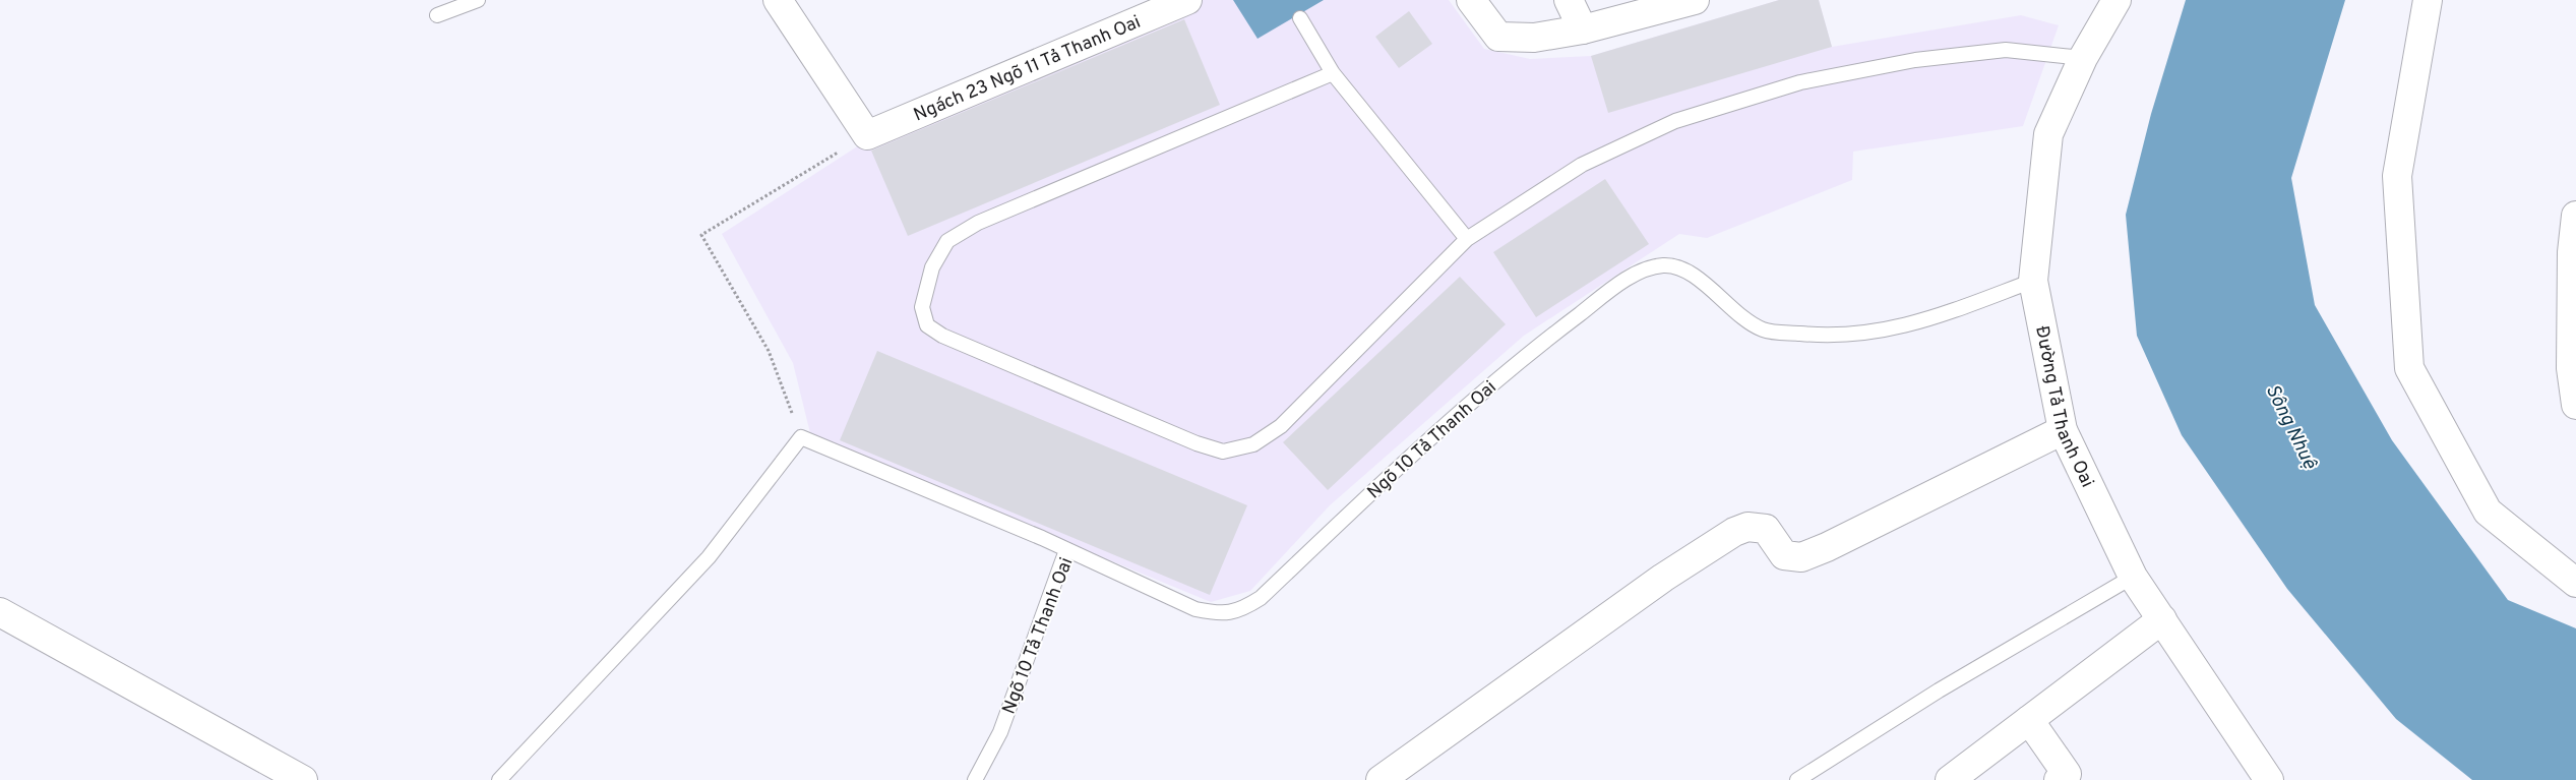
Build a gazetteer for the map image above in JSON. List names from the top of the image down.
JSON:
{
  "streets": {
    "street": ["Ngách 23 Ngõ 11 Tả Thanh Oai", "Đường Tả Thanh Oai"],
    "lane": ["Ngõ 10 Tả Thanh Oai"]
  },
  "crossings": [
    ["Đường Tả Thanh Oai", "Ngõ 10 Tả Thanh Oai"]
  ],
  "water": ["Sông Nhuệ"]
}
